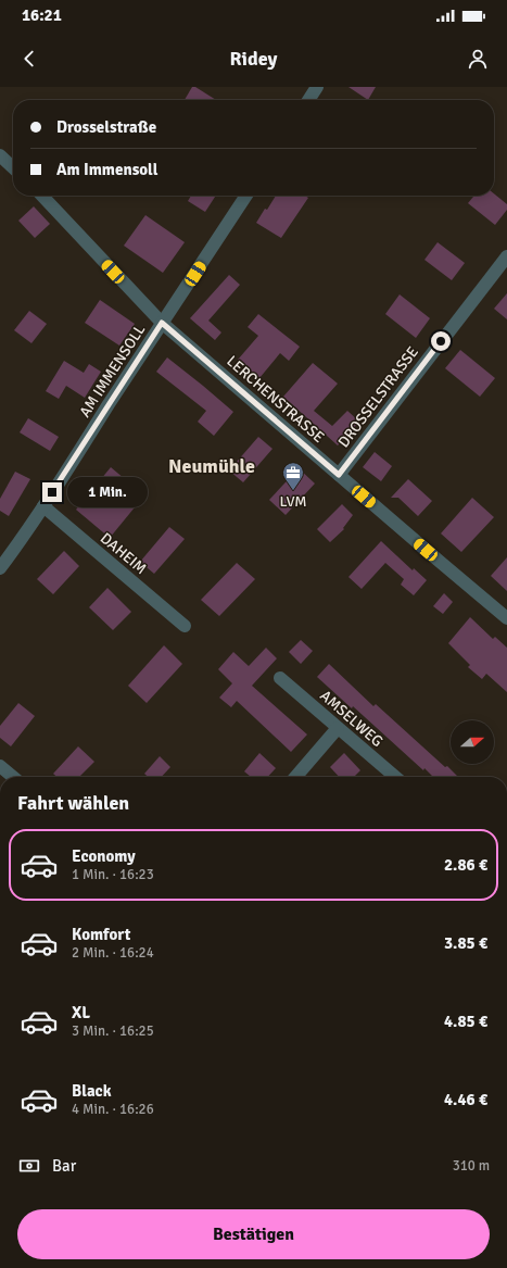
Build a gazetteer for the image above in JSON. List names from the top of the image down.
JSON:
{
  "streets": {
    "street": [
      "AM IMMENSOLL",
      "DROSSELSTRASSE",
      "LERCHENSTRASSE",
      "DAHEIM",
      "AMSELWEG"
    ]
  },
  "crossings": [
    ["AM IMMENSOLL", "LERCHENSTRASSE"],
    ["AM IMMENSOLL", "DAHEIM"],
    ["DROSSELSTRASSE", "LERCHENSTRASSE"]
  ],
  "districts": ["Neumühle"],
  "places": {
    "office": ["LVM"]
  },
  "north": "right",
  "page": {
    "status": "16:21",
    "header": "Ridey",
    "banner": ["Drosselstraße", "Am Immensoll"],
    "bubble": "1 Min.",
    "heading": "Fahrt wählen",
    "list": [
      {
        "name": "Economy",
        "note": "1 Min. · 16:23",
        "value": "2.86 €"
      },
      {
        "name": "Komfort",
        "note": "2 Min. · 16:24",
        "value": "3.85 €"
      },
      {
        "name": "XL",
        "note": "3 Min. · 16:25",
        "value": "4.85 €"
      },
      {
        "name": "Black",
        "note": "4 Min. · 16:26",
        "value": "4.46 €"
      }
    ],
    "pay": ["Bar", "310 m"],
    "buttons": "Bestätigen"
  }
}
